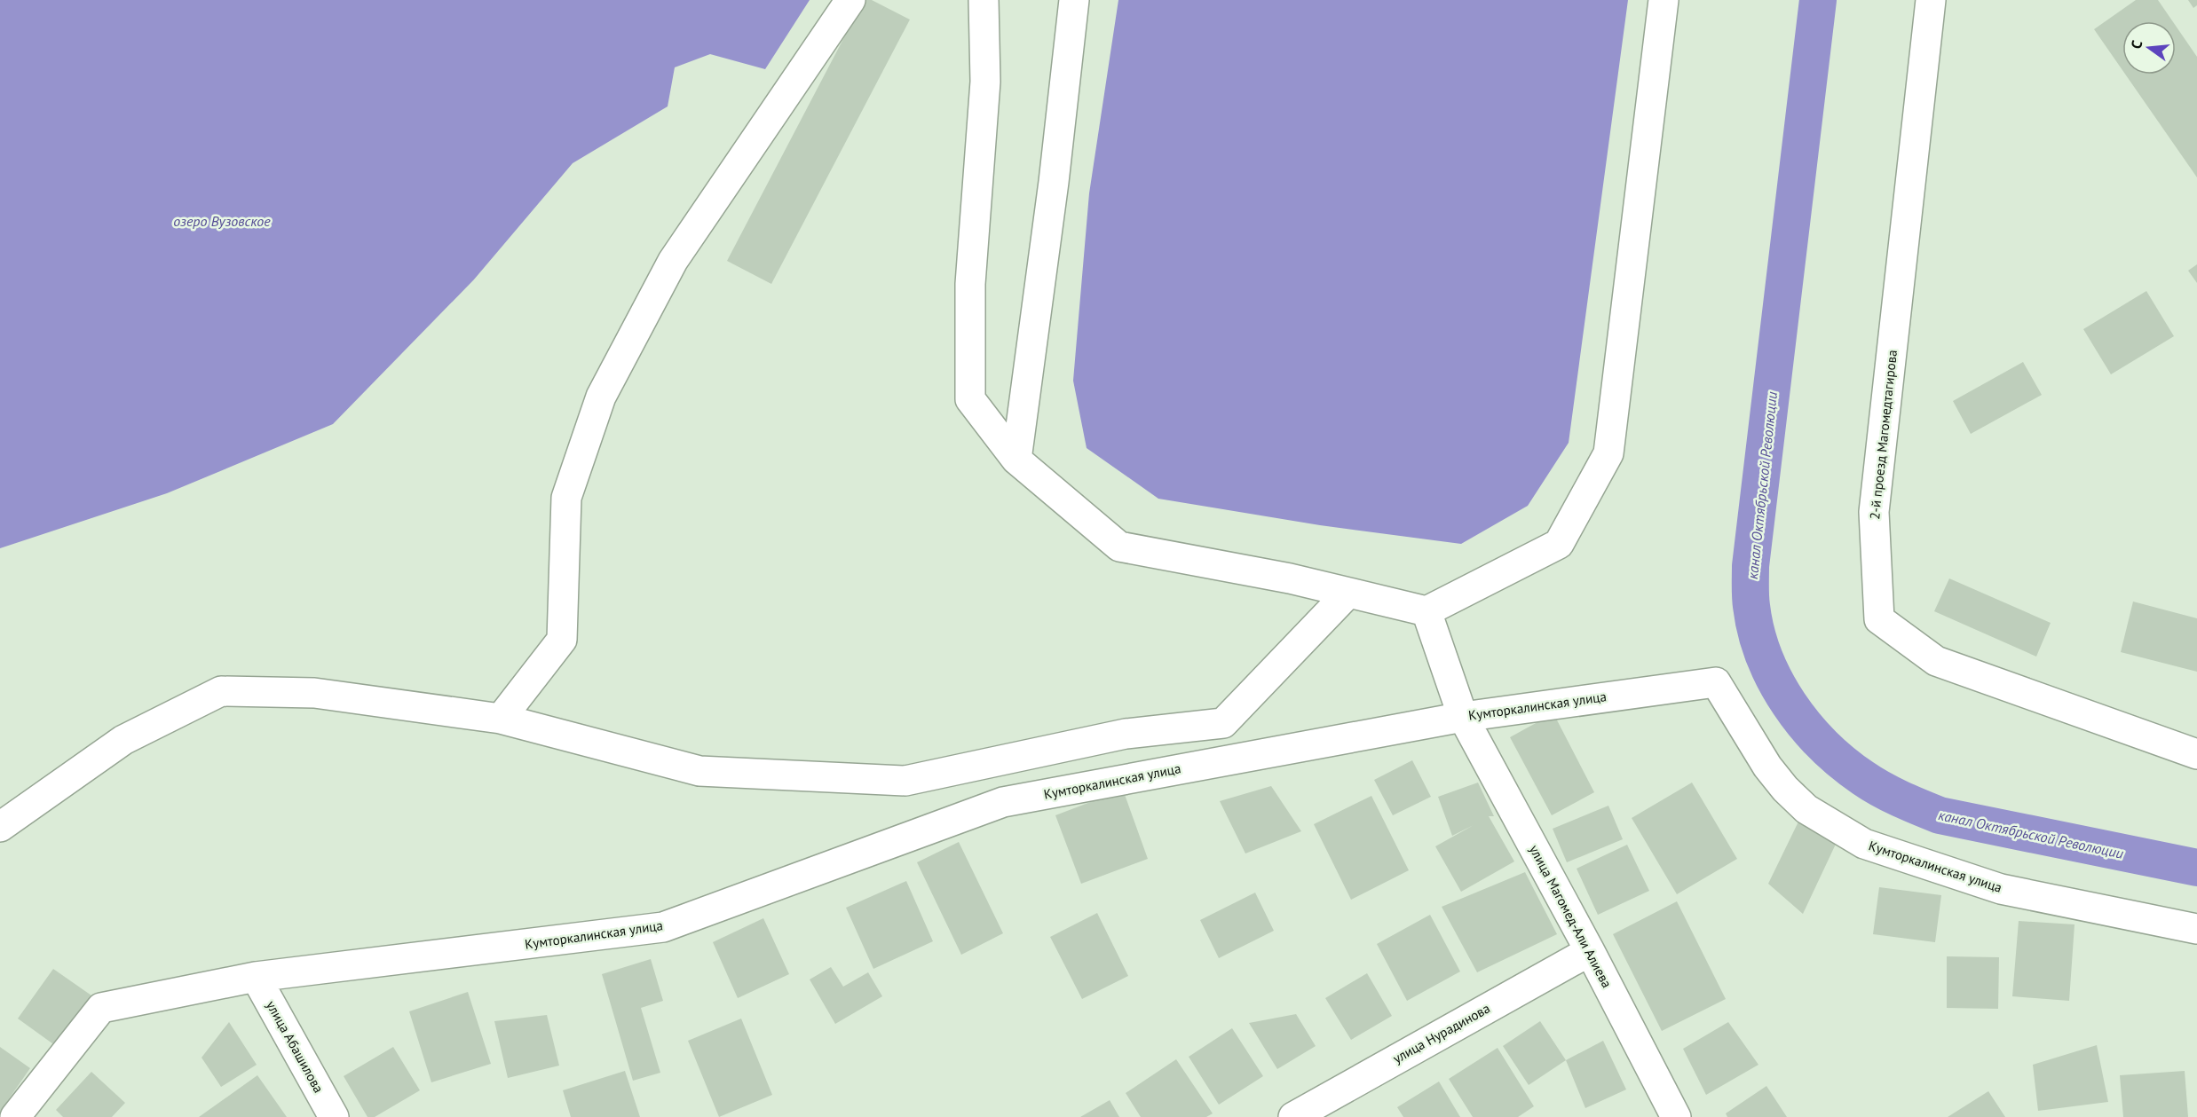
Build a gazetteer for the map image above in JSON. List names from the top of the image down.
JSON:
{
  "streets": {
    "street": [
      "2-й проезд Магомедтагирова",
      "Кумторкалинская улица",
      "улица Магомед-Али Алиева",
      "улица Нурадинова",
      "улица Абашилова"
    ]
  },
  "crossings": [
    ["Кумторкалинская улица", "улица Магомед-Али Алиева"],
    ["Кумторкалинская улица", "улица Абашилова"],
    ["улица Магомед-Али Алиева", "улица Нурадинова"]
  ],
  "water": ["озеро Вузовское", "канал Октябрьской Революции"],
  "north": "left"
}
